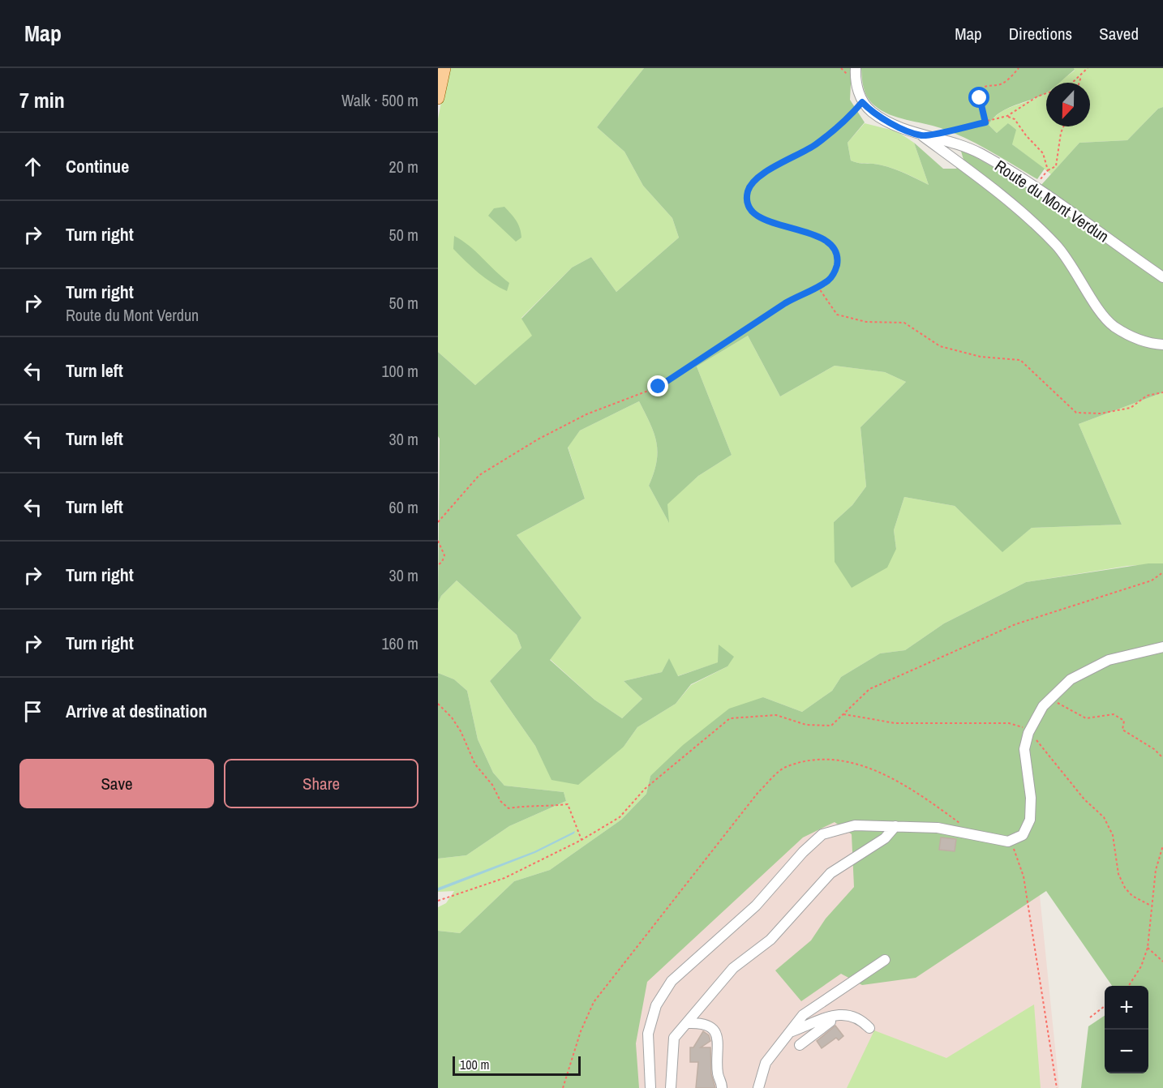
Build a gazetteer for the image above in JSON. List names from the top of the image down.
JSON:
{
  "streets": {
    "street": ["Route du Mont Verdun"]
  },
  "scale_bar": "100 m",
  "north": "bottom",
  "page": {
    "header": "Map",
    "nav": ["Map", "Directions", "Saved"],
    "heading": ["7 min", "Walk · 500 m"],
    "list": [
      ["Continue", "20 m"],
      ["Turn right", "50 m"],
      ["Turn right", "Route du Mont Verdun", "50 m"],
      ["Turn left", "100 m"],
      ["Turn left", "30 m"],
      ["Turn left", "60 m"],
      ["Turn right", "30 m"],
      ["Turn right", "160 m"],
      "Arrive at destination"
    ],
    "buttons": ["Save", "Share"],
    "map_buttons": ["+", "−"],
    "scale": "100 m"
  }
}
